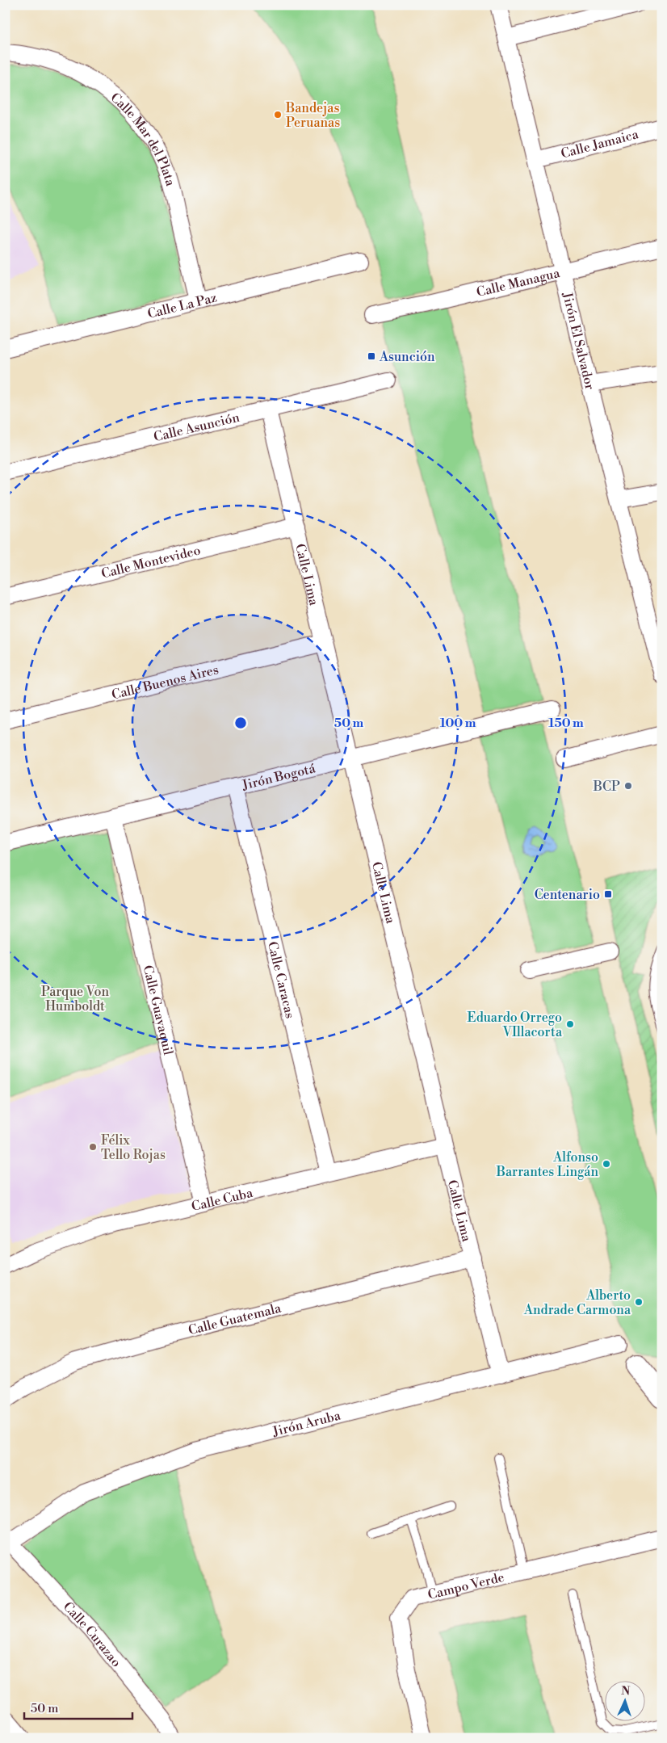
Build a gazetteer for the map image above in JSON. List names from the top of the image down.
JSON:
{
  "streets": {
    "street": [
      "Calle Mar del Plata",
      "Calle Jamaica",
      "Calle Managua",
      "Calle La Paz",
      "Jirón El Salvador",
      "Calle Asunción",
      "Calle Montevideo",
      "Calle Lima",
      "Calle Buenos Aires",
      "Jirón Bogotá",
      "Calle Caracas",
      "Calle Guayaquil",
      "Calle Cuba",
      "Calle Guatemala",
      "Jirón Aruba",
      "Campo Verde",
      "Calle Curazao"
    ]
  },
  "crossings": [
    ["Calle Mar del Plata", "Calle La Paz"],
    ["Calle Jamaica", "Jirón El Salvador"],
    ["Calle Managua", "Jirón El Salvador"],
    ["Calle Asunción", "Calle Lima"],
    ["Calle Montevideo", "Calle Lima"],
    ["Calle Lima", "Calle Buenos Aires"],
    ["Calle Lima", "Jirón Bogotá"],
    ["Calle Lima", "Calle Cuba"],
    ["Calle Lima", "Calle Guatemala"],
    ["Calle Lima", "Jirón Aruba"],
    ["Jirón Bogotá", "Calle Caracas"],
    ["Jirón Bogotá", "Calle Guayaquil"],
    ["Calle Caracas", "Calle Cuba"],
    ["Calle Guayaquil", "Calle Cuba"],
    ["Jirón Aruba", "Calle Curazao"]
  ],
  "parks": ["Parque Von Humboldt"],
  "places": {
    "other": [
      "Bandejas Peruanas",
      "BCP",
      "Eduardo Orrego VIllacorta",
      "Félix Tello Rojas",
      "Alfonso Barrantes Lingán",
      "Alberto Andrade Carmona"
    ],
    "transit": ["Asunción", "Centenario"]
  },
  "scale_bar": "50 m",
  "north": "top",
  "rings": ["50 m", "100 m", "150 m"]
}
